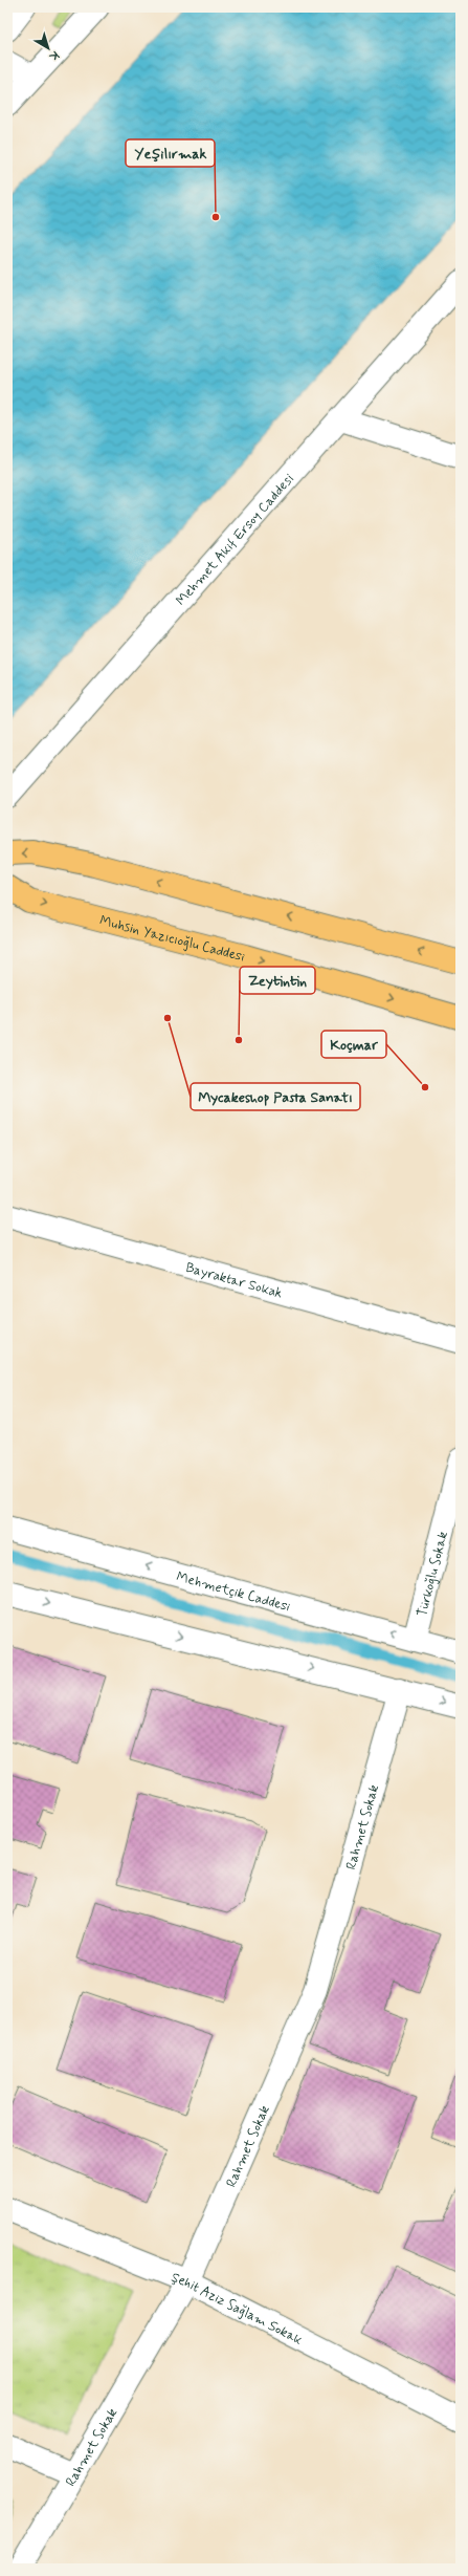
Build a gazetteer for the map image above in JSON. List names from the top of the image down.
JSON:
{
  "streets": {
    "main road": ["Muhsin Yazıcıoğlu Caddesi"],
    "street": [
      "Mehmet Akif Ersoy Caddesi",
      "Bayraktar Sokak",
      "Türkoğlu Sokak",
      "Mehmetçik Caddesi",
      "Rahmet Sokak",
      "Şehit Aziz Sağlam Sokak"
    ]
  },
  "crossings": [
    ["Türkoğlu Sokak", "Mehmetçik Caddesi"],
    ["Rahmet Sokak", "Şehit Aziz Sağlam Sokak"]
  ],
  "places": [
    "Yeşilırmak",
    "Mycakeshop Pasta Sanatı",
    "Zeytintin",
    "Koçmar"
  ],
  "north": "bottom right"
}
